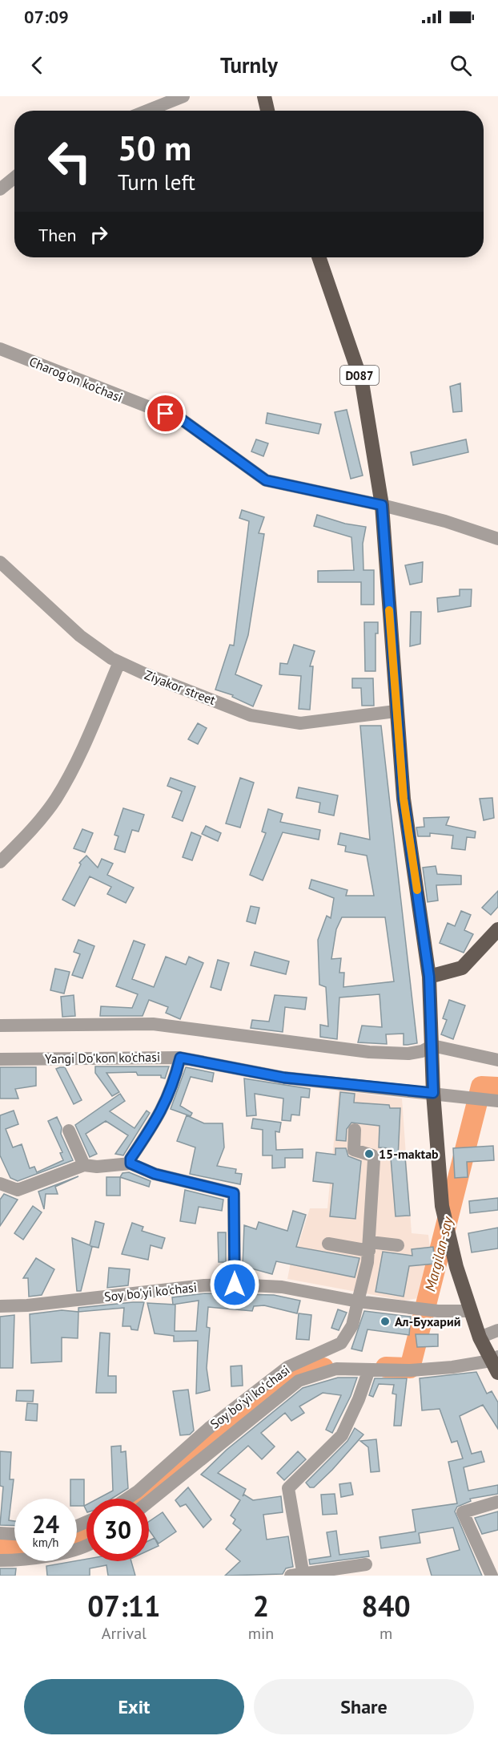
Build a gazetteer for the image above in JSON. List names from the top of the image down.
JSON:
{
  "streets": {
    "main road": ["D087"],
    "street": [
      "Charog'on ko'chasi",
      "Ziyakor street",
      "Yangi Do'kon ko'chasi",
      "Soy bo'yi ko'chasi",
      "Soy boʻyi koʻchasi"
    ]
  },
  "crossings": [
    ["D087", "Charog'on ko'chasi"],
    ["D087", "Ziyakor street"],
    ["D087", "Yangi Do'kon ko'chasi"],
    ["D087", "Soy boʻyi koʻchasi"],
    ["Soy bo'yi ko'chasi", "Soy boʻyi koʻchasi"]
  ],
  "water": ["Margilan-say"],
  "places": ["15-maktab", "Ал-Бухарий"],
  "page": {
    "status": "07:09",
    "header": "Turnly",
    "turn": ["50 m", "Turn left"],
    "then": "Then",
    "speed": "24 km/h",
    "limit": "30",
    "eta": [
      "07:11",
      "Arrival",
      "2",
      "min",
      "840",
      "m"
    ],
    "buttons": ["Exit", "Share"]
  }
}
